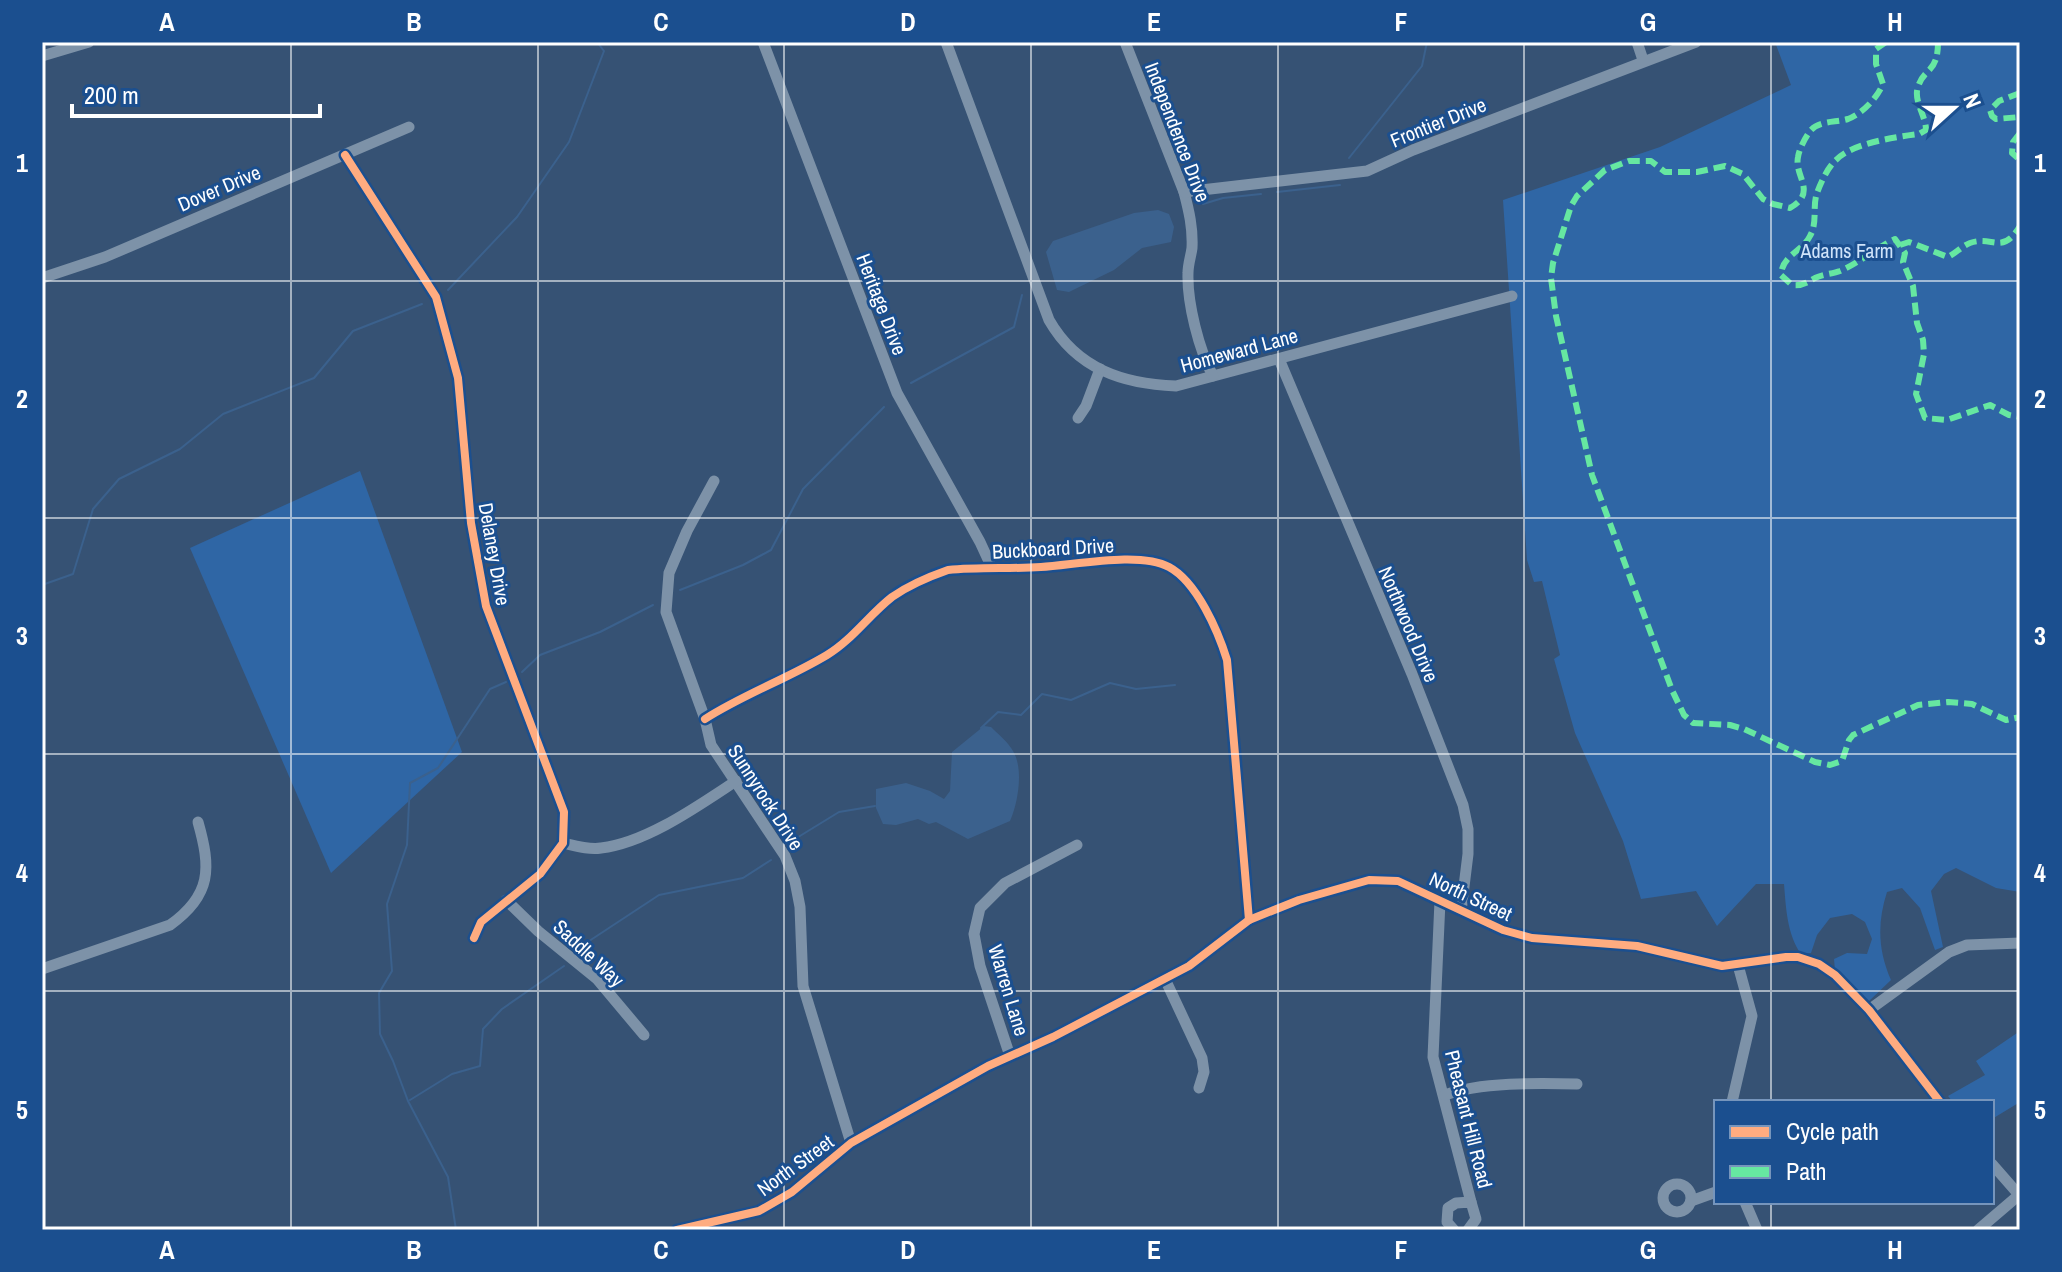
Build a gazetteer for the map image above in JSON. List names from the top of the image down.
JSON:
{
  "streets": {
    "street": [
      "Frontier Drive",
      "Independence Drive",
      "Dover Drive",
      "Heritage Drive",
      "Homeward Lane",
      "Buckboard Drive",
      "Delaney Drive",
      "Northwood Drive",
      "Sunnyrock Drive",
      "North Street",
      "Saddle Way",
      "Warren Lane",
      "Pheasant Hill Road"
    ]
  },
  "crossings": [
    ["Frontier Drive", "Independence Drive"],
    ["Independence Drive", "Homeward Lane"],
    ["Dover Drive", "Delaney Drive"],
    ["Heritage Drive", "Buckboard Drive"],
    ["Homeward Lane", "Northwood Drive"],
    ["Buckboard Drive", "Sunnyrock Drive"],
    ["Buckboard Drive", "North Street"],
    ["Northwood Drive", "North Street"],
    ["Sunnyrock Drive", "North Street"],
    ["North Street", "Warren Lane"],
    ["North Street", "Pheasant Hill Road"]
  ],
  "parks": ["Adams Farm"],
  "legend": ["Cycle path", "Path"],
  "scale_bar": "200 m",
  "north": "right",
  "grid": {
    "columns": [
      "A",
      "B",
      "C",
      "D",
      "E",
      "F",
      "G",
      "H"
    ],
    "rows": [
      "1",
      "2",
      "3",
      "4",
      "5"
    ]
  }
}
